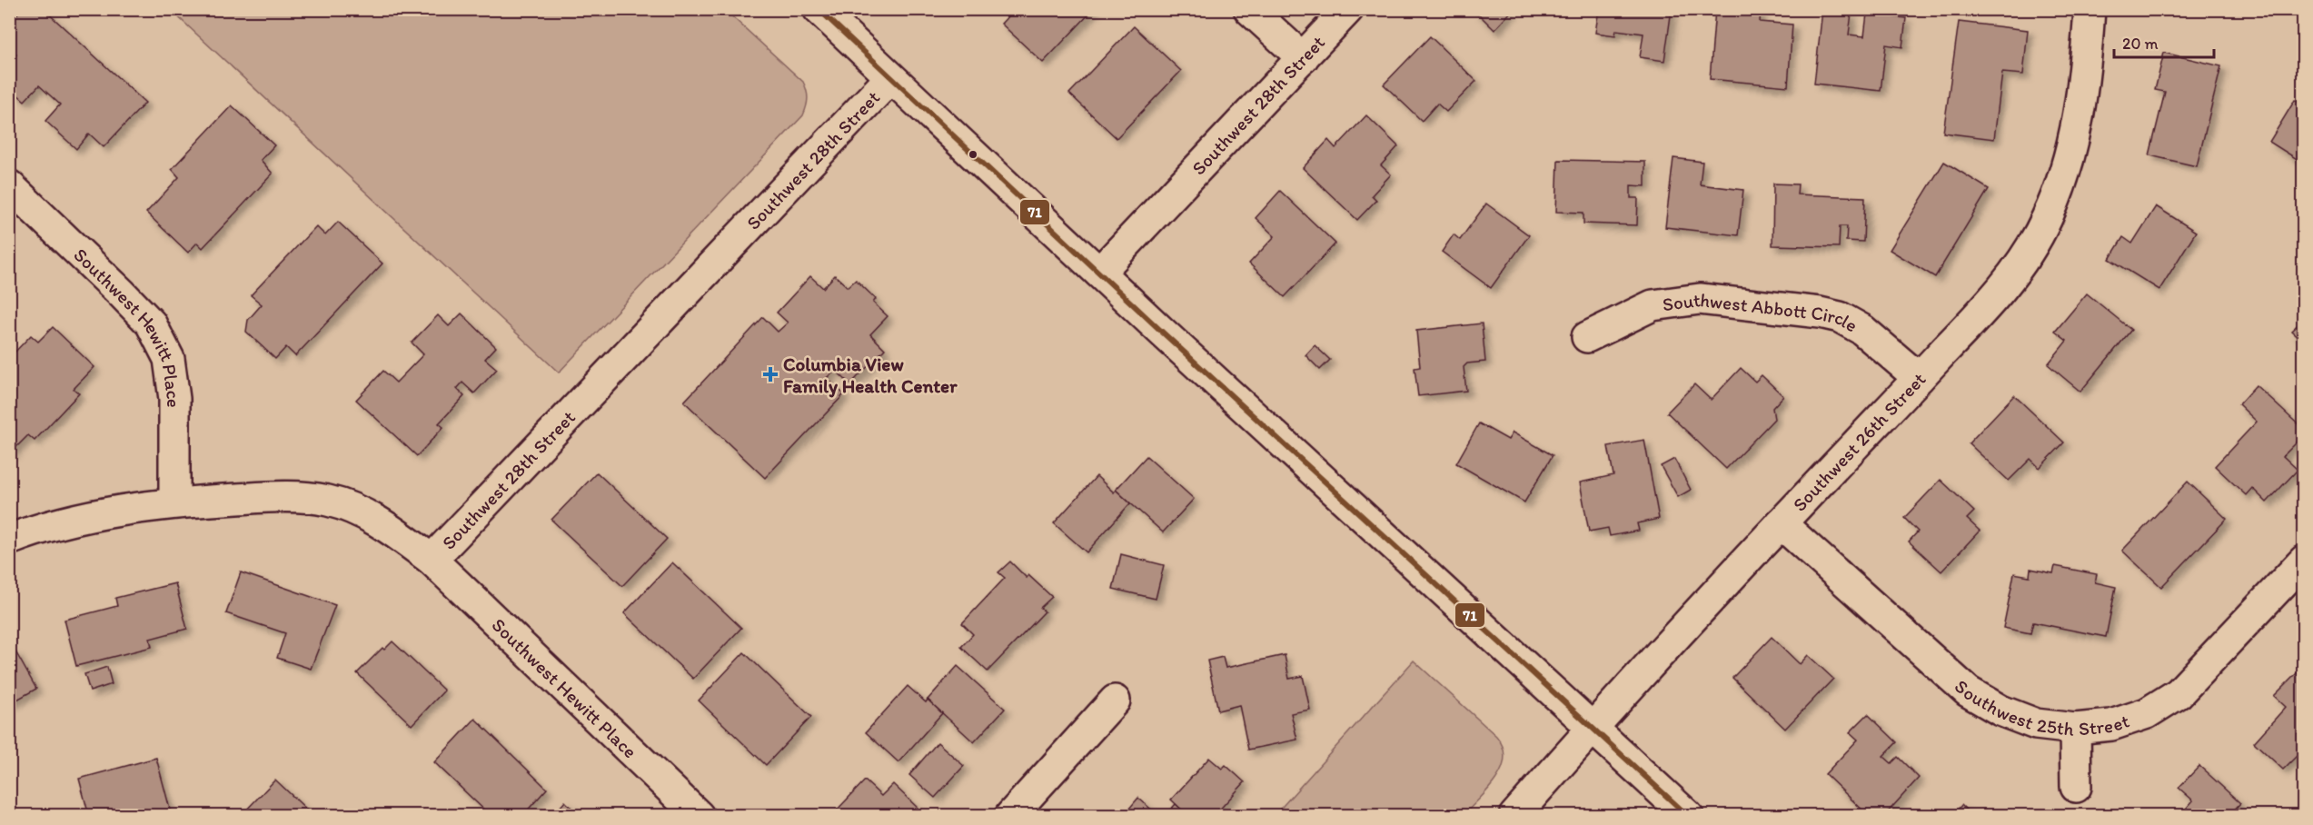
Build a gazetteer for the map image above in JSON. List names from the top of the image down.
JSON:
{
  "streets": {
    "street": [
      "Southwest 28th Street",
      "Southwest Abbott Circle",
      "Southwest Hewitt Place",
      "Southwest 26th Street",
      "Southwest 25th Street"
    ]
  },
  "crossings": [
    ["Southwest 28th Street", "Southwest Hewitt Place"],
    ["Southwest Abbott Circle", "Southwest 26th Street"],
    ["Southwest 26th Street", "Southwest 25th Street"]
  ],
  "places": {
    "health": ["Columbia View Family Health Center"]
  },
  "lines": ["transit line 71"],
  "scale_bar": "20 m"
}
